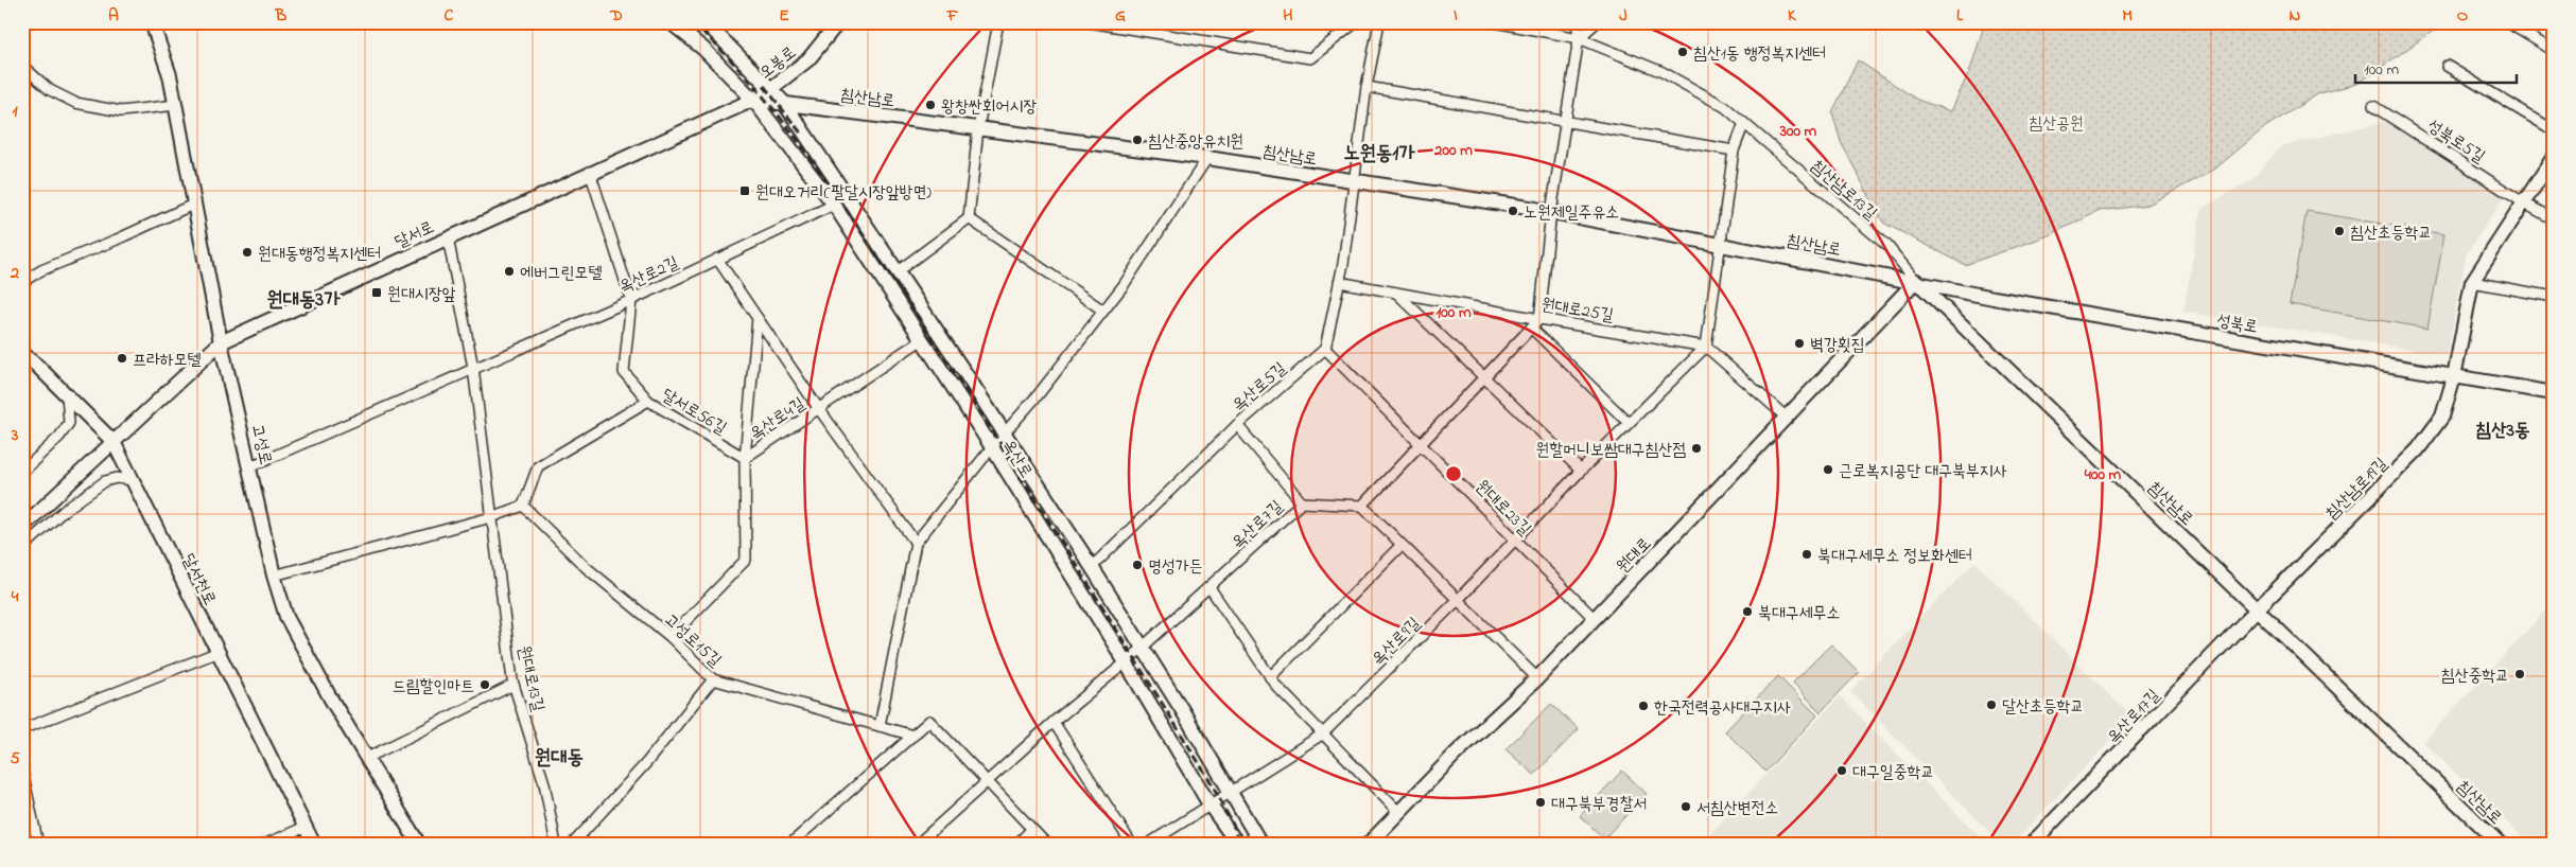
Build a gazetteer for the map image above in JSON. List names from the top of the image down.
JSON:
{
  "streets": {
    "main road": [
      "오봉로",
      "침산남로",
      "달서로",
      "성북로",
      "고성로",
      "옥산로",
      "침산남로19길",
      "원대로",
      "달서천로",
      "옥산로17길"
    ],
    "street": [
      "성북로5길",
      "침산남로13길",
      "옥산로2길",
      "원대로25길",
      "옥산로5길",
      "달서로56길",
      "옥산로4길",
      "원대로23길",
      "옥산로7길",
      "고성로15길",
      "옥산로9길",
      "원대로13길"
    ]
  },
  "crossings": [
    ["오봉로", "침산남로"],
    ["오봉로", "달서로"],
    ["오봉로", "옥산로"],
    ["침산남로", "침산남로13길"],
    ["침산남로", "달서로"],
    ["침산남로", "성북로"],
    ["침산남로", "옥산로"],
    ["침산남로", "침산남로19길"],
    ["침산남로", "원대로"],
    ["침산남로", "옥산로17길"],
    ["침산남로13길", "성북로"],
    ["침산남로13길", "원대로"],
    ["달서로", "달서로56길"],
    ["달서로", "고성로"],
    ["달서로", "옥산로"],
    ["달서로", "달서천로"],
    ["달서로", "원대로13길"],
    ["옥산로2길", "달서로56길"],
    ["옥산로2길", "고성로"],
    ["옥산로2길", "옥산로"],
    ["옥산로2길", "원대로13길"],
    ["원대로25길", "옥산로9길"],
    ["성북로", "침산남로19길"],
    ["성북로", "원대로"],
    ["옥산로5길", "원대로23길"],
    ["달서로56길", "옥산로4길"],
    ["옥산로4길", "옥산로"],
    ["옥산로4길", "고성로15길"],
    ["옥산로", "옥산로7길"],
    ["옥산로", "옥산로9길"],
    ["침산남로19길", "옥산로17길"],
    ["원대로23길", "원대로"],
    ["원대로23길", "옥산로9길"]
  ],
  "districts": [
    "노원동1가",
    "원대동3가",
    "침산3동",
    "원대동"
  ],
  "parks": ["침산공원"],
  "places": {
    "other": [
      "침산1동 행정복지센터",
      "왕창싼회어시장",
      "침산중앙유치원",
      "노원제일주유소",
      "침산초등학교",
      "원대동행정복지센터",
      "에버그린모텔",
      "벽강횟집",
      "프라하모텔",
      "원할머니보쌈대구침산점",
      "근로복지공단 대구북부지사",
      "북대구세무소 정보화센터",
      "명성가든",
      "북대구세무소",
      "침산중학교",
      "드림할인마트",
      "달산초등학교",
      "한국전력공사대구지사",
      "대구일중학교",
      "대구북부경찰서",
      "서침산변전소"
    ],
    "transit": ["원대오거리(팔달시장앞방면)", "원대시장앞"]
  },
  "scale_bar": "100 m",
  "grid": {
    "columns": [
      "A",
      "B",
      "C",
      "D",
      "E",
      "F",
      "G",
      "H",
      "I",
      "J",
      "K",
      "L",
      "M",
      "N",
      "O"
    ],
    "rows": [
      "1",
      "2",
      "3",
      "4",
      "5"
    ]
  },
  "rings": [
    "300 m",
    "200 m",
    "100 m",
    "400 m"
  ]
}
